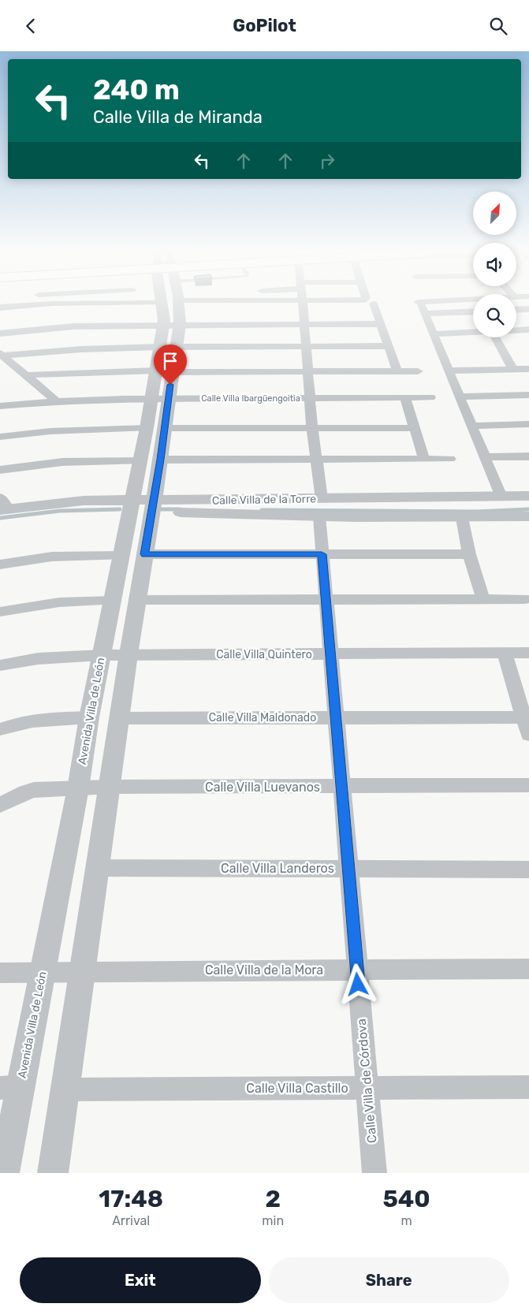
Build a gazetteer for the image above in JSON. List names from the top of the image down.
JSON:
{
  "streets": {
    "street": [
      "Calle Villa Ibargüengoitia",
      "Calle Villa de la Torre",
      "Calle Villa Quintero",
      "Avenida Villa de León",
      "Calle Villa Maldonado",
      "Calle Villa Luevanos",
      "Calle Villa Landeros",
      "Calle Villa de la Mora",
      "Calle Villa de Córdova",
      "Calle Villa Castillo"
    ]
  },
  "crossings": [
    ["Calle Villa Ibargüengoitia", "Avenida Villa de León"],
    ["Calle Villa Ibargüengoitia", "Calle Villa de Córdova"],
    ["Calle Villa de la Torre", "Avenida Villa de León"],
    ["Calle Villa de la Torre", "Calle Villa de Córdova"],
    ["Calle Villa Quintero", "Avenida Villa de León"],
    ["Calle Villa Quintero", "Calle Villa de Córdova"],
    ["Avenida Villa de León", "Calle Villa Maldonado"],
    ["Avenida Villa de León", "Calle Villa Luevanos"],
    ["Avenida Villa de León", "Calle Villa Landeros"],
    ["Avenida Villa de León", "Calle Villa de la Mora"],
    ["Avenida Villa de León", "Calle Villa Castillo"],
    ["Calle Villa Maldonado", "Calle Villa de Córdova"],
    ["Calle Villa Luevanos", "Calle Villa de Córdova"],
    ["Calle Villa Landeros", "Calle Villa de Córdova"],
    ["Calle Villa de la Mora", "Calle Villa de Córdova"],
    ["Calle Villa de Córdova", "Calle Villa Castillo"]
  ],
  "north": "top right",
  "page": {
    "header": "GoPilot",
    "turn": ["240 m", "Calle Villa de Miranda"],
    "eta": [
      "17:48",
      "Arrival",
      "2",
      "min",
      "540",
      "m"
    ],
    "buttons": ["Exit", "Share"]
  }
}
